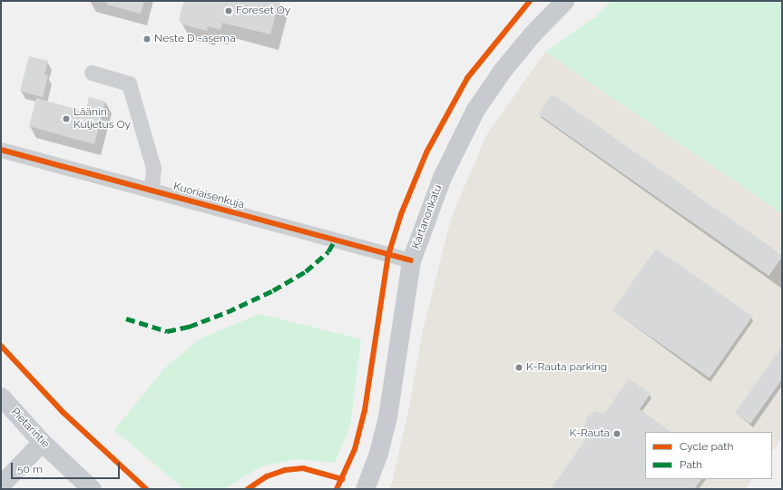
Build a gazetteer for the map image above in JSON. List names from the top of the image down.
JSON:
{
  "streets": {
    "main road": ["Kartanonkatu", "Pietarintie"],
    "street": ["Kuoriaisenkuja"]
  },
  "crossings": [
    ["Kuoriaisenkuja", "Kartanonkatu"]
  ],
  "places": [
    "Foreset Oy",
    "Neste D -asema",
    "Läänin Kuljetus Oy",
    "K-Rauta parking",
    "K-Rauta"
  ],
  "legend": ["Cycle path", "Path"],
  "scale_bar": "50 m"
}
